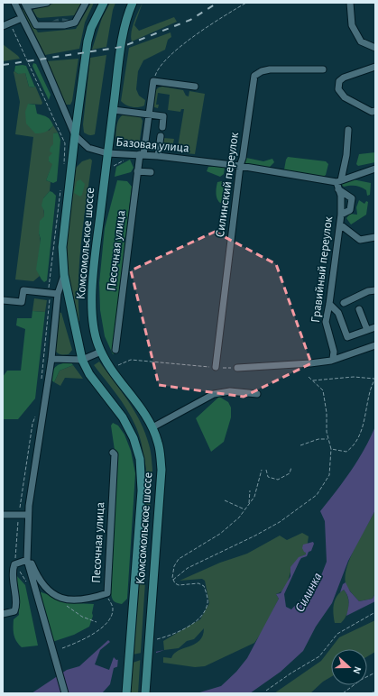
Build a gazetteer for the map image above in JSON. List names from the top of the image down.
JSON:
{
  "streets": {
    "main road": ["Комсомольское шоссе"],
    "street": [
      "Базовая улица",
      "Силинский переулок",
      "Песочная улица",
      "Гравийный переулок"
    ]
  },
  "crossings": [
    ["Базовая улица", "Силинский переулок"],
    ["Базовая улица", "Комсомольское шоссе"],
    ["Базовая улица", "Песочная улица"],
    ["Базовая улица", "Гравийный переулок"]
  ],
  "water": ["Силинка"],
  "north": "right"
}
